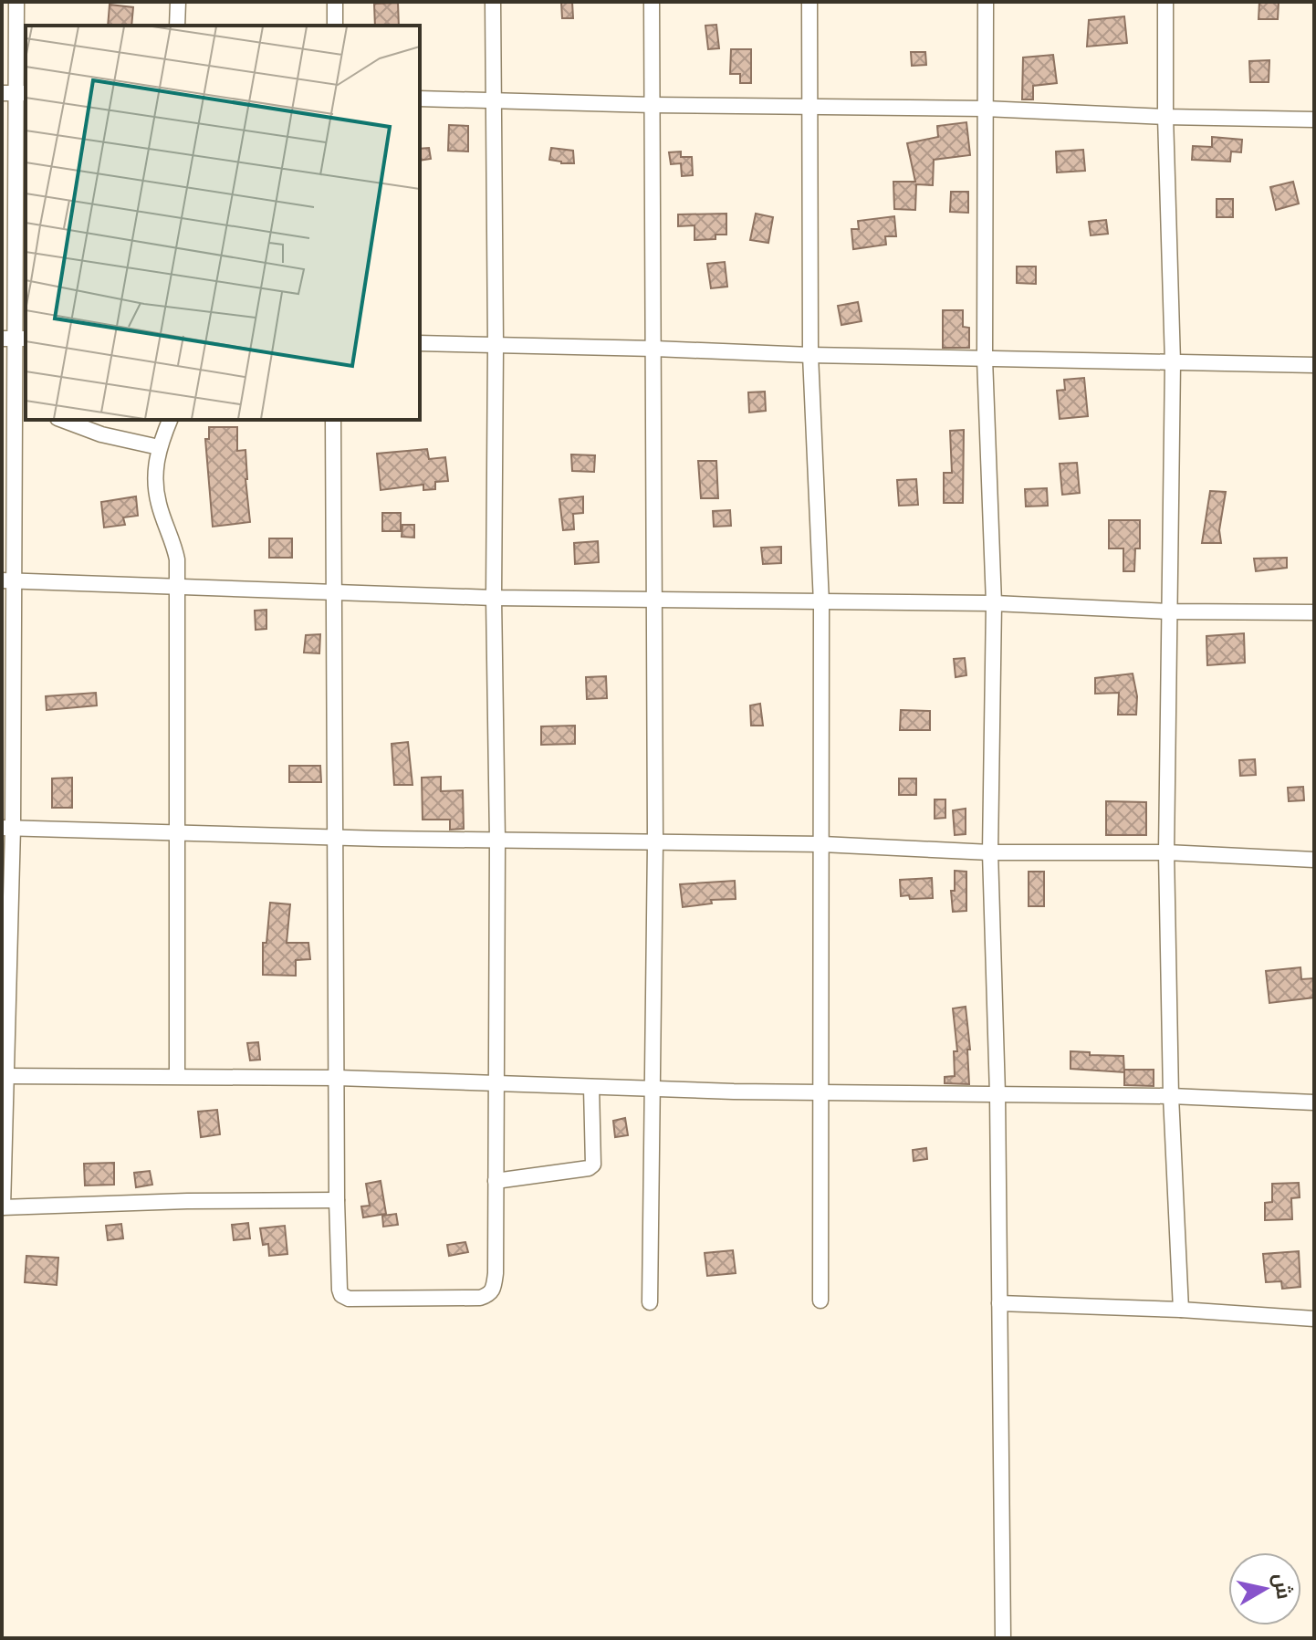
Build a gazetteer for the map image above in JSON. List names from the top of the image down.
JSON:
{
  "north": "right"
}
